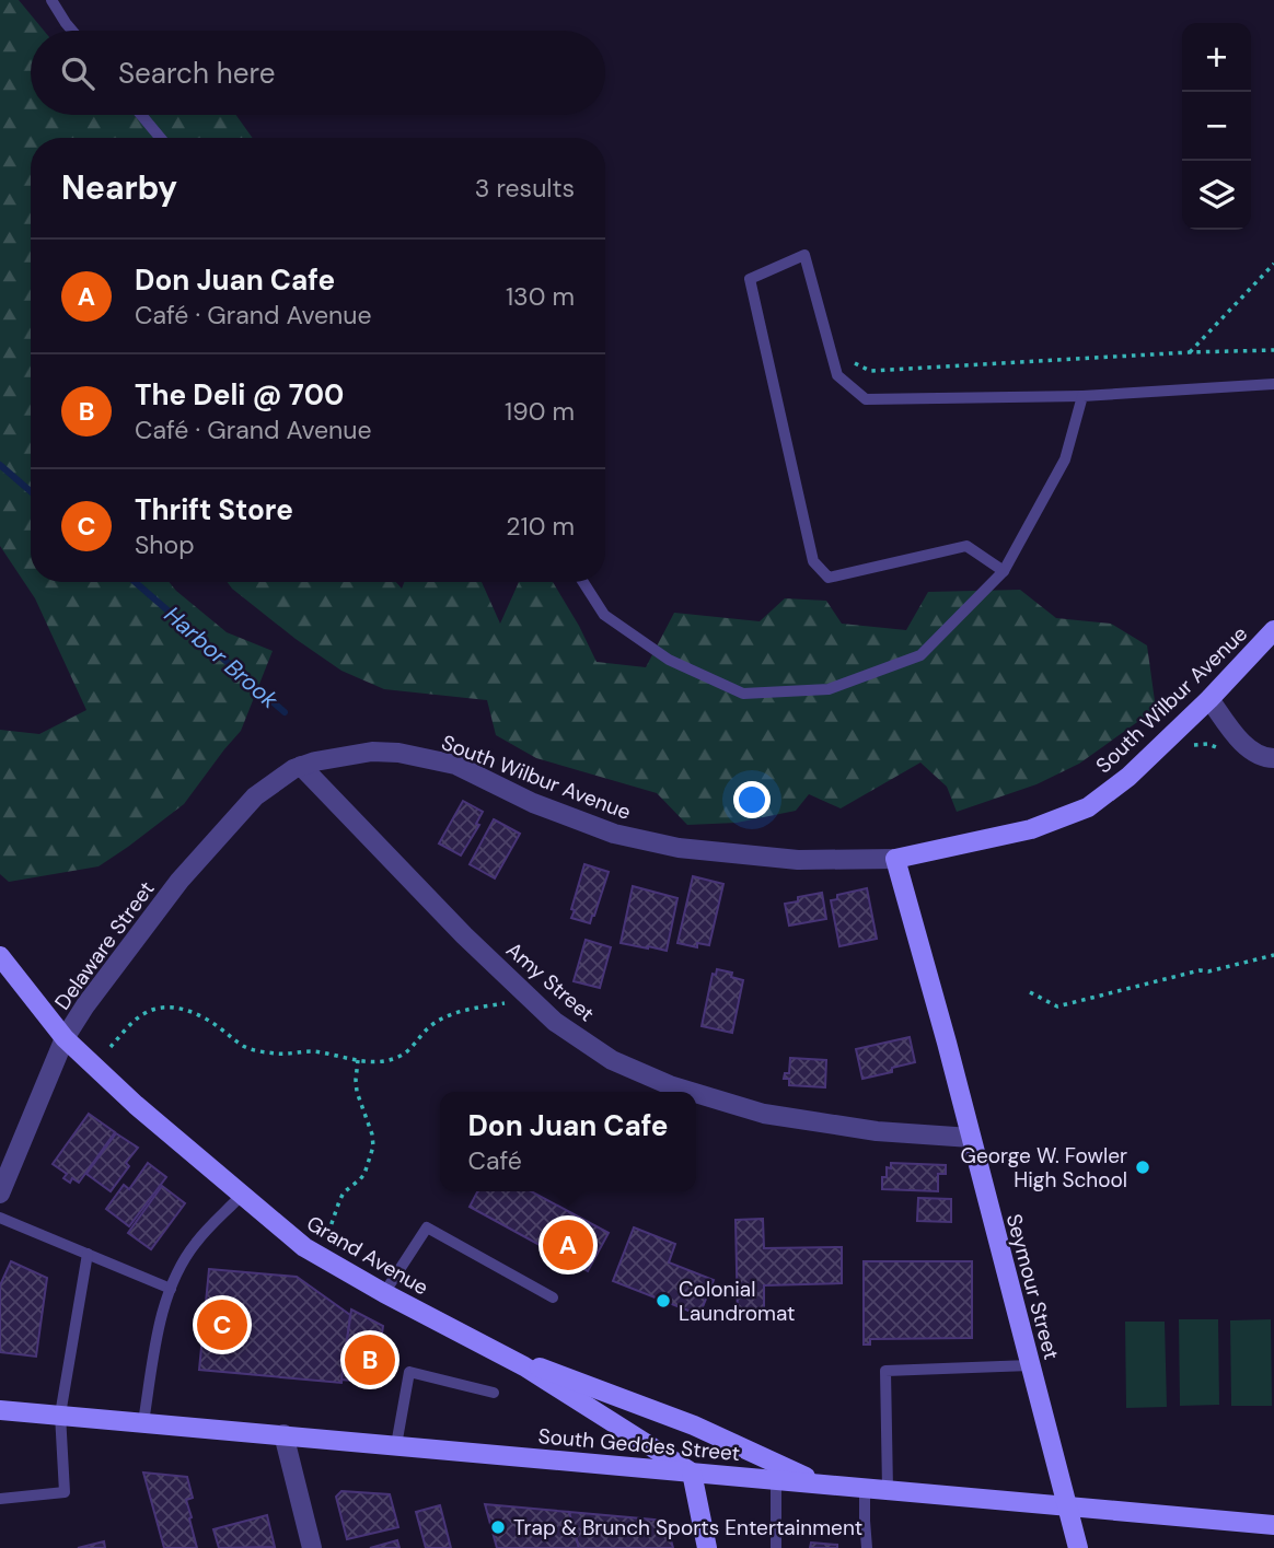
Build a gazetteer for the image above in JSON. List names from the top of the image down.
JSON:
{
  "streets": {
    "street": [
      "South Wilbur Avenue",
      "Delaware Street",
      "Amy Street",
      "Grand Avenue",
      "Seymour Street",
      "South Geddes Street"
    ]
  },
  "crossings": [
    ["South Wilbur Avenue", "Delaware Street"],
    ["South Wilbur Avenue", "Amy Street"],
    ["South Wilbur Avenue", "Seymour Street"],
    ["Delaware Street", "Amy Street"],
    ["Delaware Street", "Grand Avenue"],
    ["Amy Street", "Seymour Street"],
    ["Grand Avenue", "South Geddes Street"],
    ["Seymour Street", "South Geddes Street"]
  ],
  "water": ["Harbor Brook"],
  "places": ["George W. Fowler High School", "Colonial Laundromat", "Trap & Brunch Sports Entertainment"],
  "page": {
    "map_buttons": ["+", "−"],
    "search": "Search here",
    "heading": ["Nearby", "3 results"],
    "list": [
      {
        "mark": "A",
        "name": "Don Juan Cafe",
        "note": "Café · Grand Avenue",
        "value": "130 m"
      },
      {
        "mark": "B",
        "name": "The Deli @ 700",
        "note": "Café · Grand Avenue",
        "value": "190 m"
      },
      {
        "mark": "C",
        "name": "Thrift Store",
        "note": "Shop",
        "value": "210 m"
      }
    ],
    "popup": ["Don Juan Cafe", "Café"],
    "pins": ["A", "C", "B"]
  }
}
